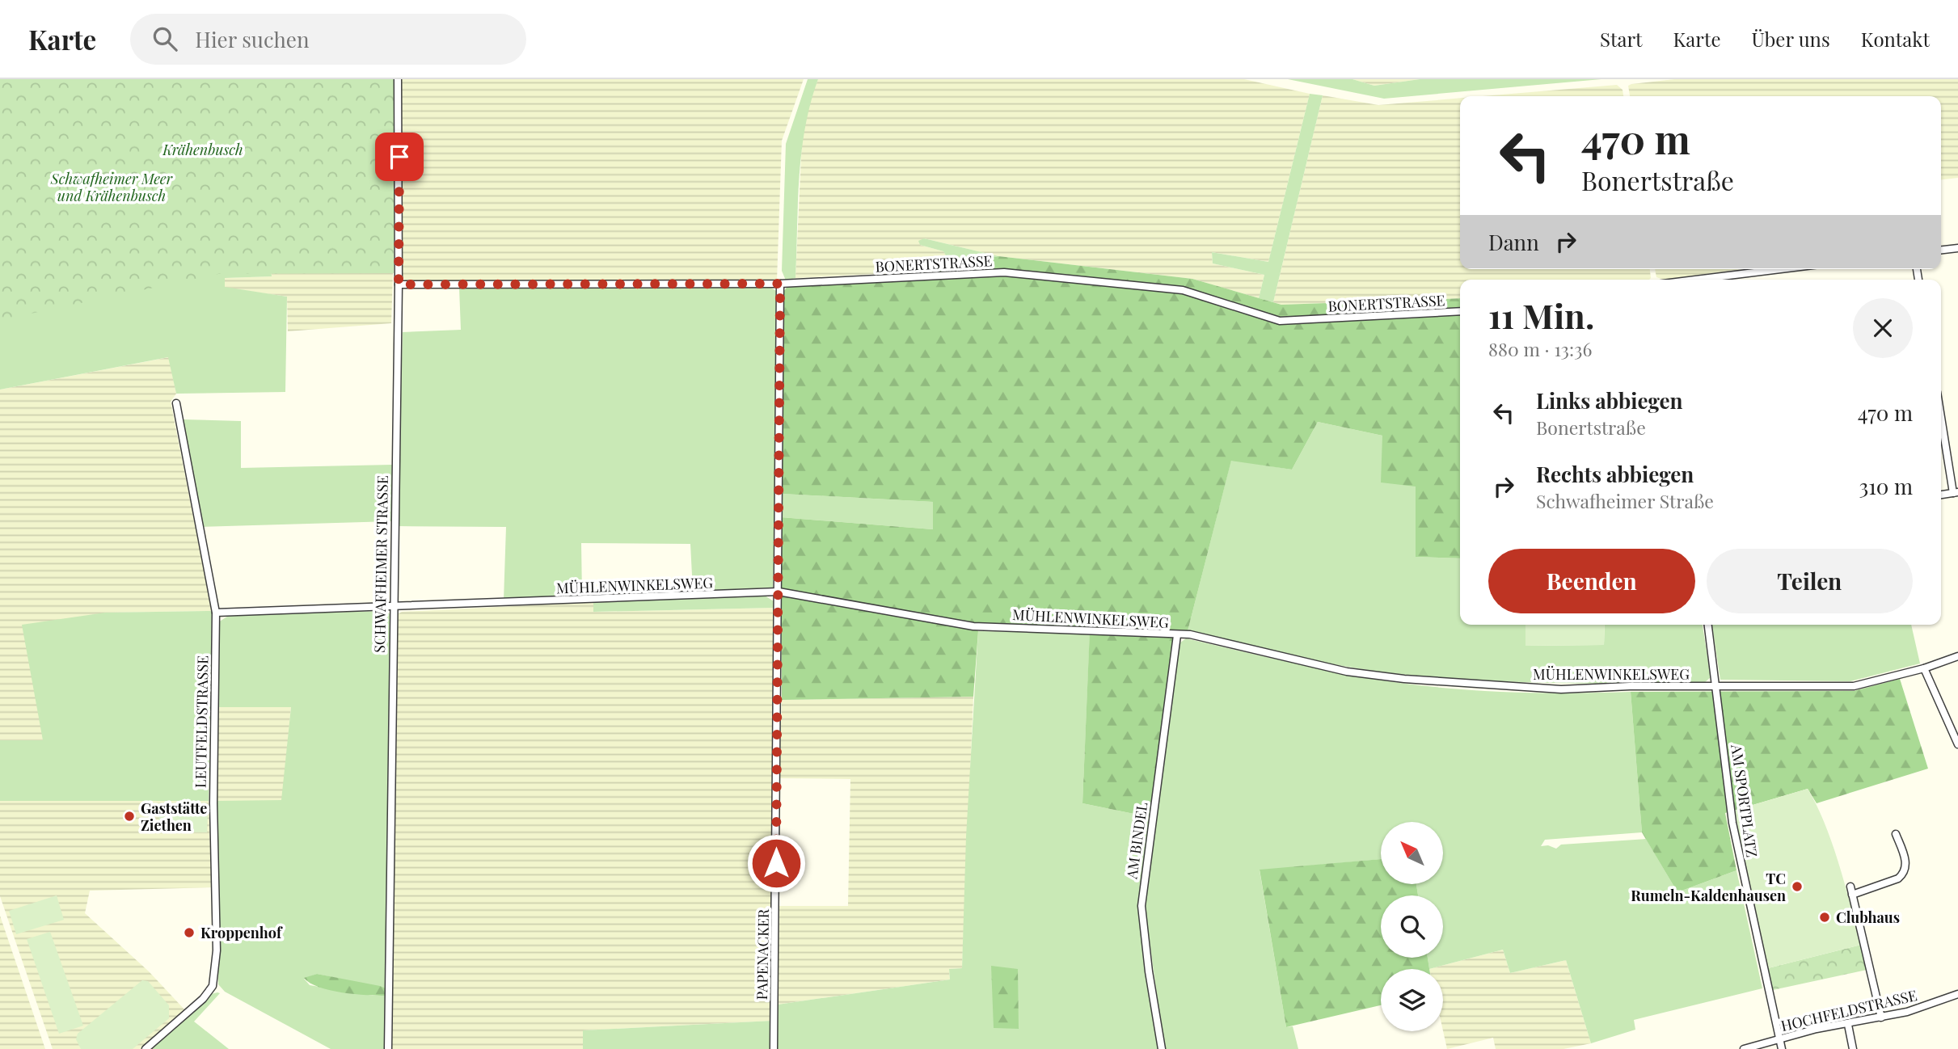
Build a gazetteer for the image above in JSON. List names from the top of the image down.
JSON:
{
  "streets": {
    "street": [
      "BONERTSTRASSE",
      "SCHWAFHEIMER STRASSE",
      "MÜHLENWINKELSWEG",
      "LEUTFELDSTRASSE",
      "AM SPORTPLATZ",
      "AM BINDEL",
      "PAPENACKER",
      "HOCHFELDSTRASSE"
    ]
  },
  "crossings": [
    ["BONERTSTRASSE", "SCHWAFHEIMER STRASSE"],
    ["BONERTSTRASSE", "PAPENACKER"],
    ["SCHWAFHEIMER STRASSE", "MÜHLENWINKELSWEG"],
    ["MÜHLENWINKELSWEG", "LEUTFELDSTRASSE"],
    ["MÜHLENWINKELSWEG", "AM SPORTPLATZ"],
    ["MÜHLENWINKELSWEG", "AM BINDEL"],
    ["MÜHLENWINKELSWEG", "PAPENACKER"],
    ["AM SPORTPLATZ", "HOCHFELDSTRASSE"]
  ],
  "parks": ["Krähenbusch", "Schwafheimer Meer und Krähenbusch"],
  "places": [
    "Gaststätte Ziethen",
    "TC Rumeln-Kaldenhausen",
    "Clubhaus",
    "Kroppenhof"
  ],
  "north": "top left",
  "page": {
    "header": "Karte",
    "search": "Hier suchen",
    "nav": [
      "Start",
      "Karte",
      "Über uns",
      "Kontakt"
    ],
    "turn": ["470 m", "Bonertstraße"],
    "then": "Dann",
    "heading": ["11 Min.", "880 m · 13:36"],
    "list": [
      {
        "name": "Links abbiegen",
        "note": "Bonertstraße",
        "value": "470 m"
      },
      {
        "name": "Rechts abbiegen",
        "note": "Schwafheimer Straße",
        "value": "310 m"
      }
    ],
    "buttons": ["Beenden", "Teilen"]
  }
}
